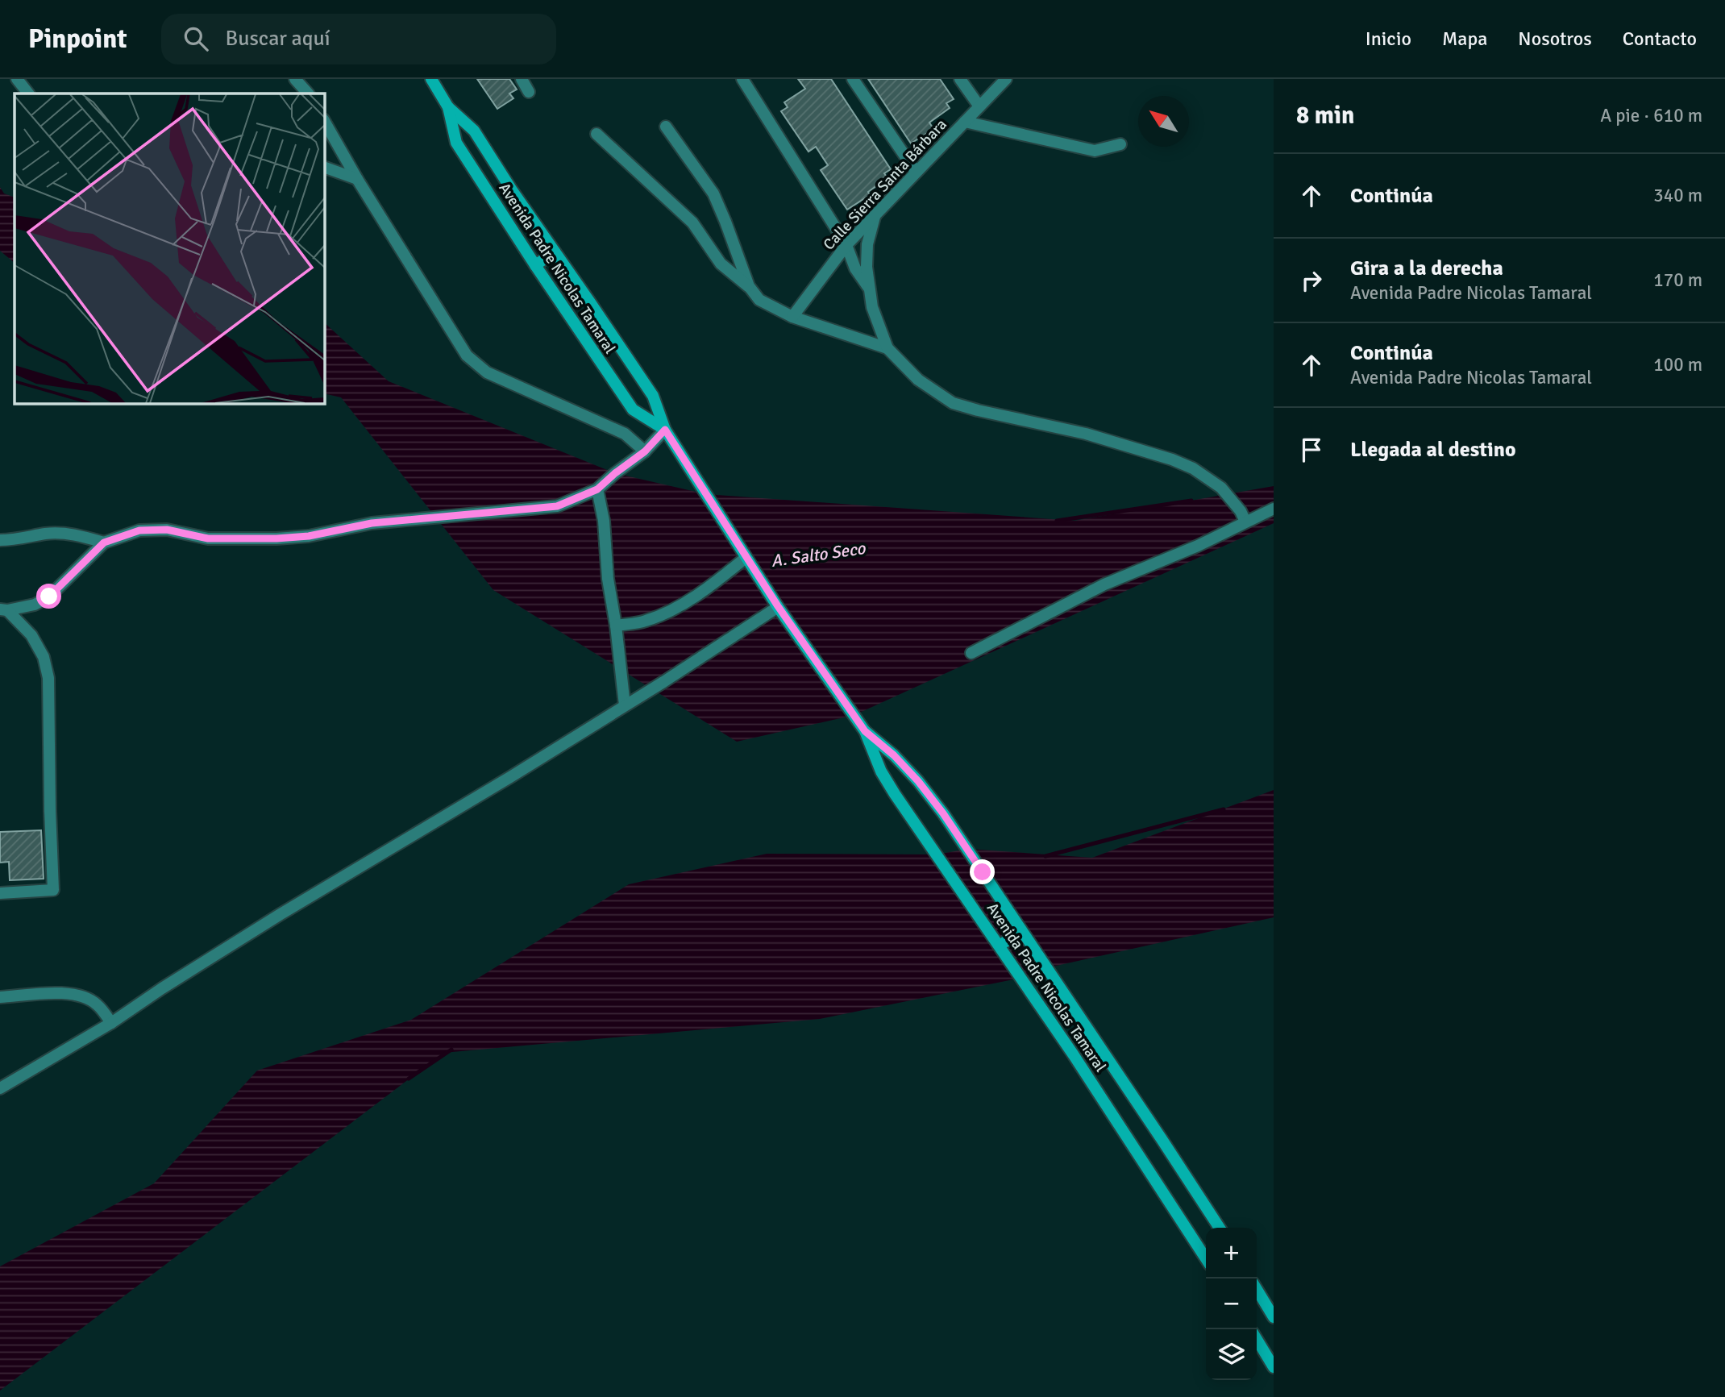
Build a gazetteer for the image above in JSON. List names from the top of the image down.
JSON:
{
  "streets": {
    "street": ["Calle Sierra Santa Bárbara", "Avenida Padre Nicolas Tamaral"]
  },
  "water": ["A. Salto Seco"],
  "north": "top left",
  "page": {
    "header": "Pinpoint",
    "search": "Buscar aquí",
    "nav": [
      "Inicio",
      "Mapa",
      "Nosotros",
      "Contacto"
    ],
    "heading": ["8 min", "A pie · 610 m"],
    "list": [
      ["Continúa", "340 m"],
      ["Gira a la derecha", "Avenida Padre Nicolas Tamaral", "170 m"],
      ["Continúa", "Avenida Padre Nicolas Tamaral", "100 m"],
      "Llegada al destino"
    ],
    "map_buttons": ["+", "−"]
  }
}
